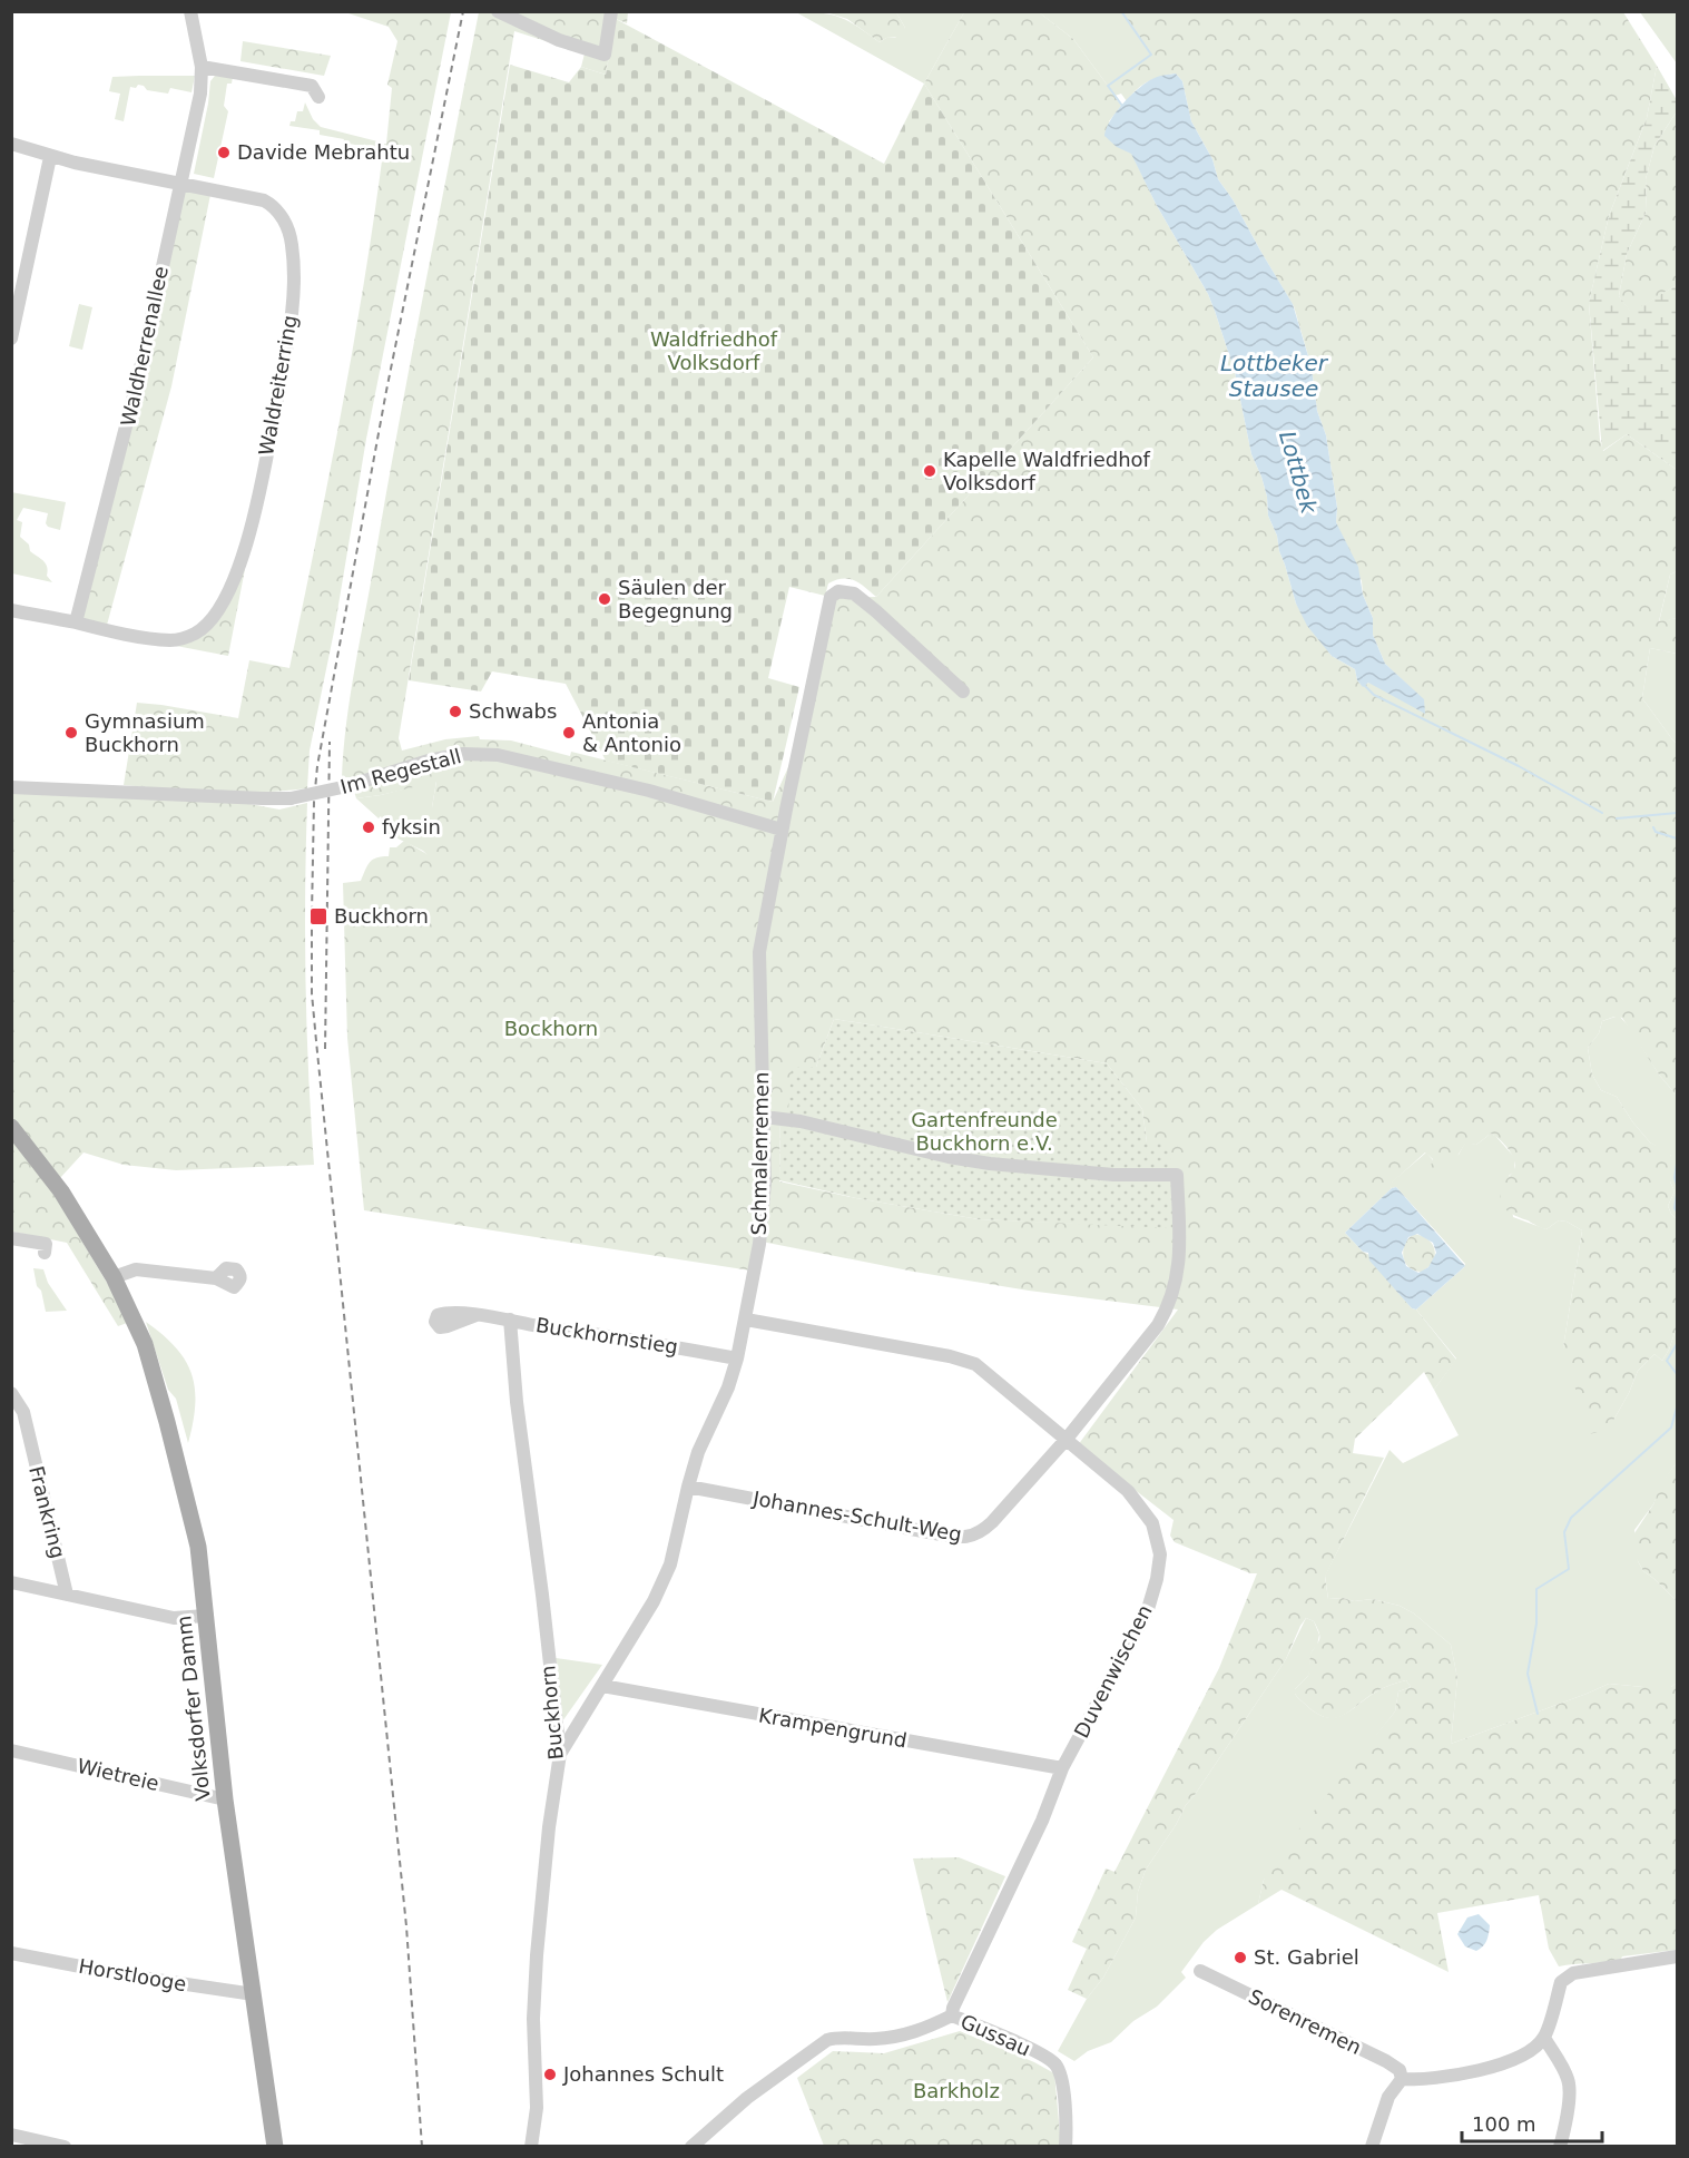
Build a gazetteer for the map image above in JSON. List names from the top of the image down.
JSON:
{
  "streets": {
    "main road": ["Volksdorfer Damm"],
    "street": [
      "Waldherrenallee",
      "Waldreiterring",
      "Im Regestall",
      "Schmalenremen",
      "Buckhornstieg",
      "Frankring",
      "Johannes-Schult-Weg",
      "Duvenwischen",
      "Buckhorn",
      "Krampengrund",
      "Wietreie",
      "Horstlooge",
      "Sorenremen",
      "Gussau"
    ]
  },
  "crossings": [
    ["Waldherrenallee", "Waldreiterring"],
    ["Im Regestall", "Schmalenremen"],
    ["Schmalenremen", "Buckhornstieg"],
    ["Schmalenremen", "Johannes-Schult-Weg"],
    ["Schmalenremen", "Duvenwischen"],
    ["Schmalenremen", "Buckhorn"],
    ["Schmalenremen", "Krampengrund"],
    ["Buckhornstieg", "Buckhorn"],
    ["Frankring", "Volksdorfer Damm"],
    ["Johannes-Schult-Weg", "Duvenwischen"],
    ["Duvenwischen", "Krampengrund"],
    ["Duvenwischen", "Gussau"],
    ["Volksdorfer Damm", "Wietreie"],
    ["Volksdorfer Damm", "Horstlooge"]
  ],
  "water": ["Lottbeker Stausee", "Lottbek"],
  "parks": [
    "Waldfriedhof Volksdorf",
    "Bockhorn",
    "Gartenfreunde Buckhorn e.V.",
    "Barkholz"
  ],
  "places": {
    "other": [
      "Davide Mebrahtu",
      "Kapelle Waldfriedhof Volksdorf",
      "Säulen der Begegnung",
      "Schwabs",
      "Gymnasium Buckhorn",
      "Antonia & Antonio",
      "fyksin",
      "St. Gabriel",
      "Johannes Schult"
    ],
    "transit": ["Buckhorn"]
  },
  "scale_bar": "100 m"
}
